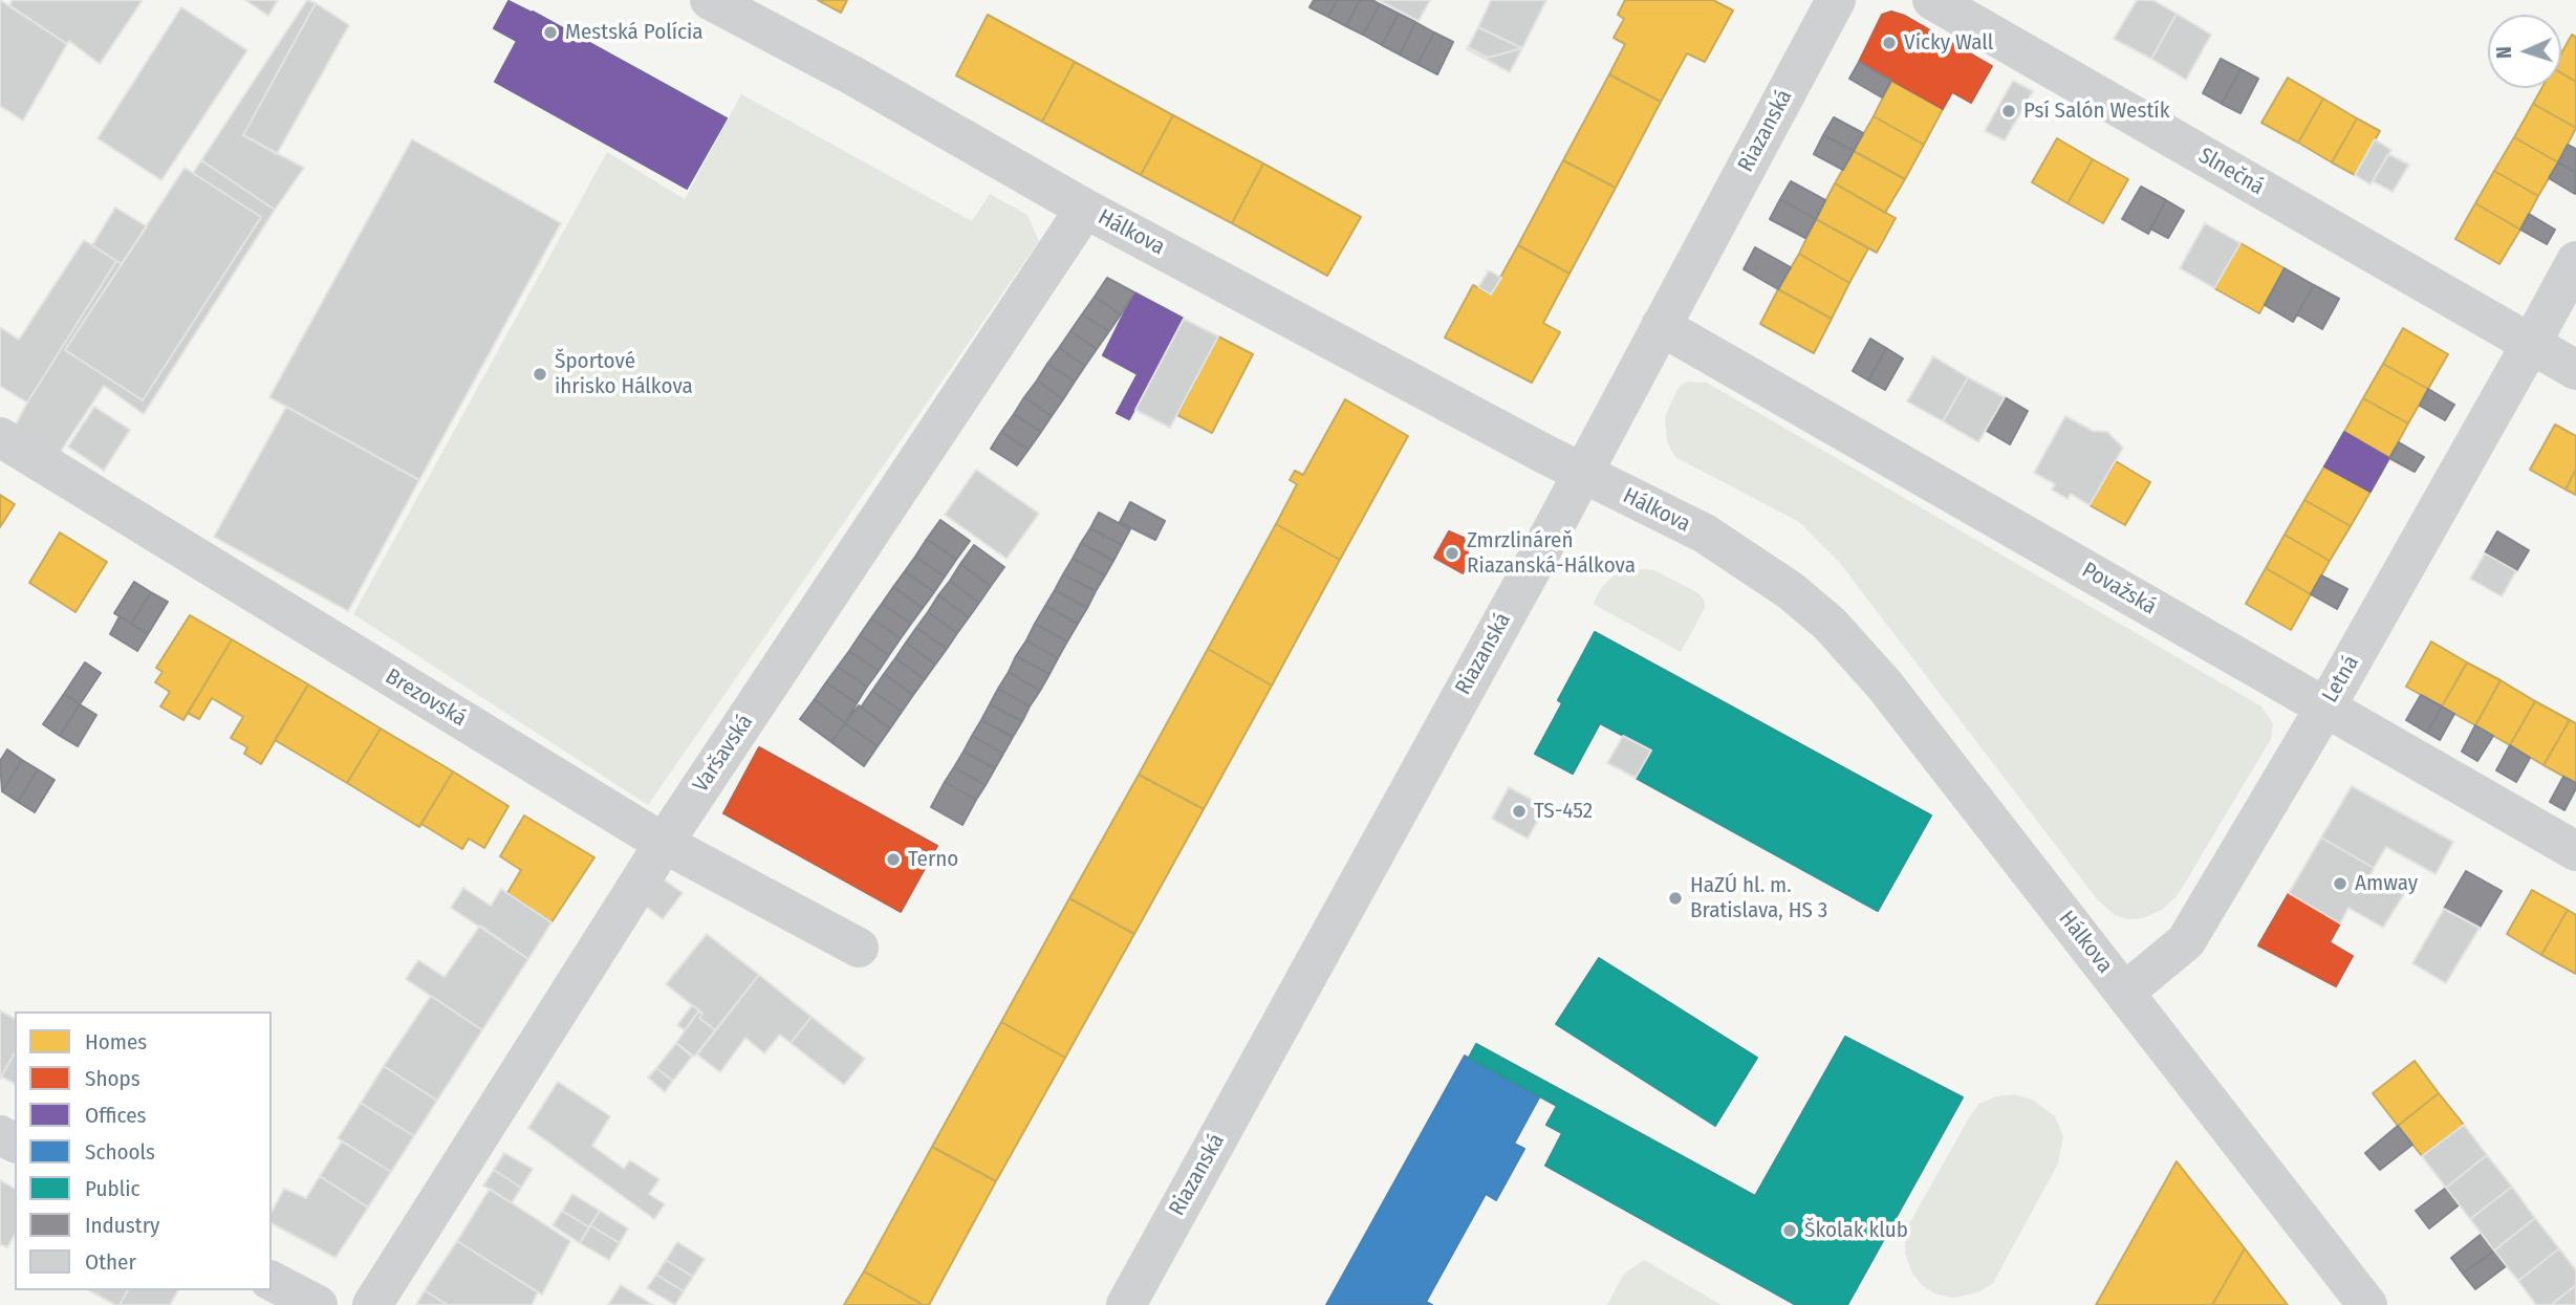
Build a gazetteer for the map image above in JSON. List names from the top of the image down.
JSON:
{
  "streets": {
    "street": [
      "Riazanská",
      "Slnečná",
      "Hálkova",
      "Považská",
      "Letná",
      "Brezovská",
      "Varšavská"
    ]
  },
  "crossings": [
    ["Riazanská", "Hálkova"],
    ["Riazanská", "Považská"],
    ["Slnečná", "Letná"],
    ["Hálkova", "Letná"],
    ["Hálkova", "Varšavská"],
    ["Považská", "Letná"],
    ["Brezovská", "Varšavská"]
  ],
  "places": [
    "Mestská Polícia",
    "Vicky Wall",
    "Psí Salón Westík",
    "Športové ihrisko Hálkova",
    "Zmrzlináreň Riazanská-Hálkova",
    "TS-452",
    "Terno",
    "Amway",
    "HaZÚ hl. m. Bratislava, HS 3",
    "Školak klub"
  ],
  "legend": [
    "Homes",
    "Shops",
    "Offices",
    "Schools",
    "Public",
    "Industry",
    "Other"
  ],
  "north": "left"
}
